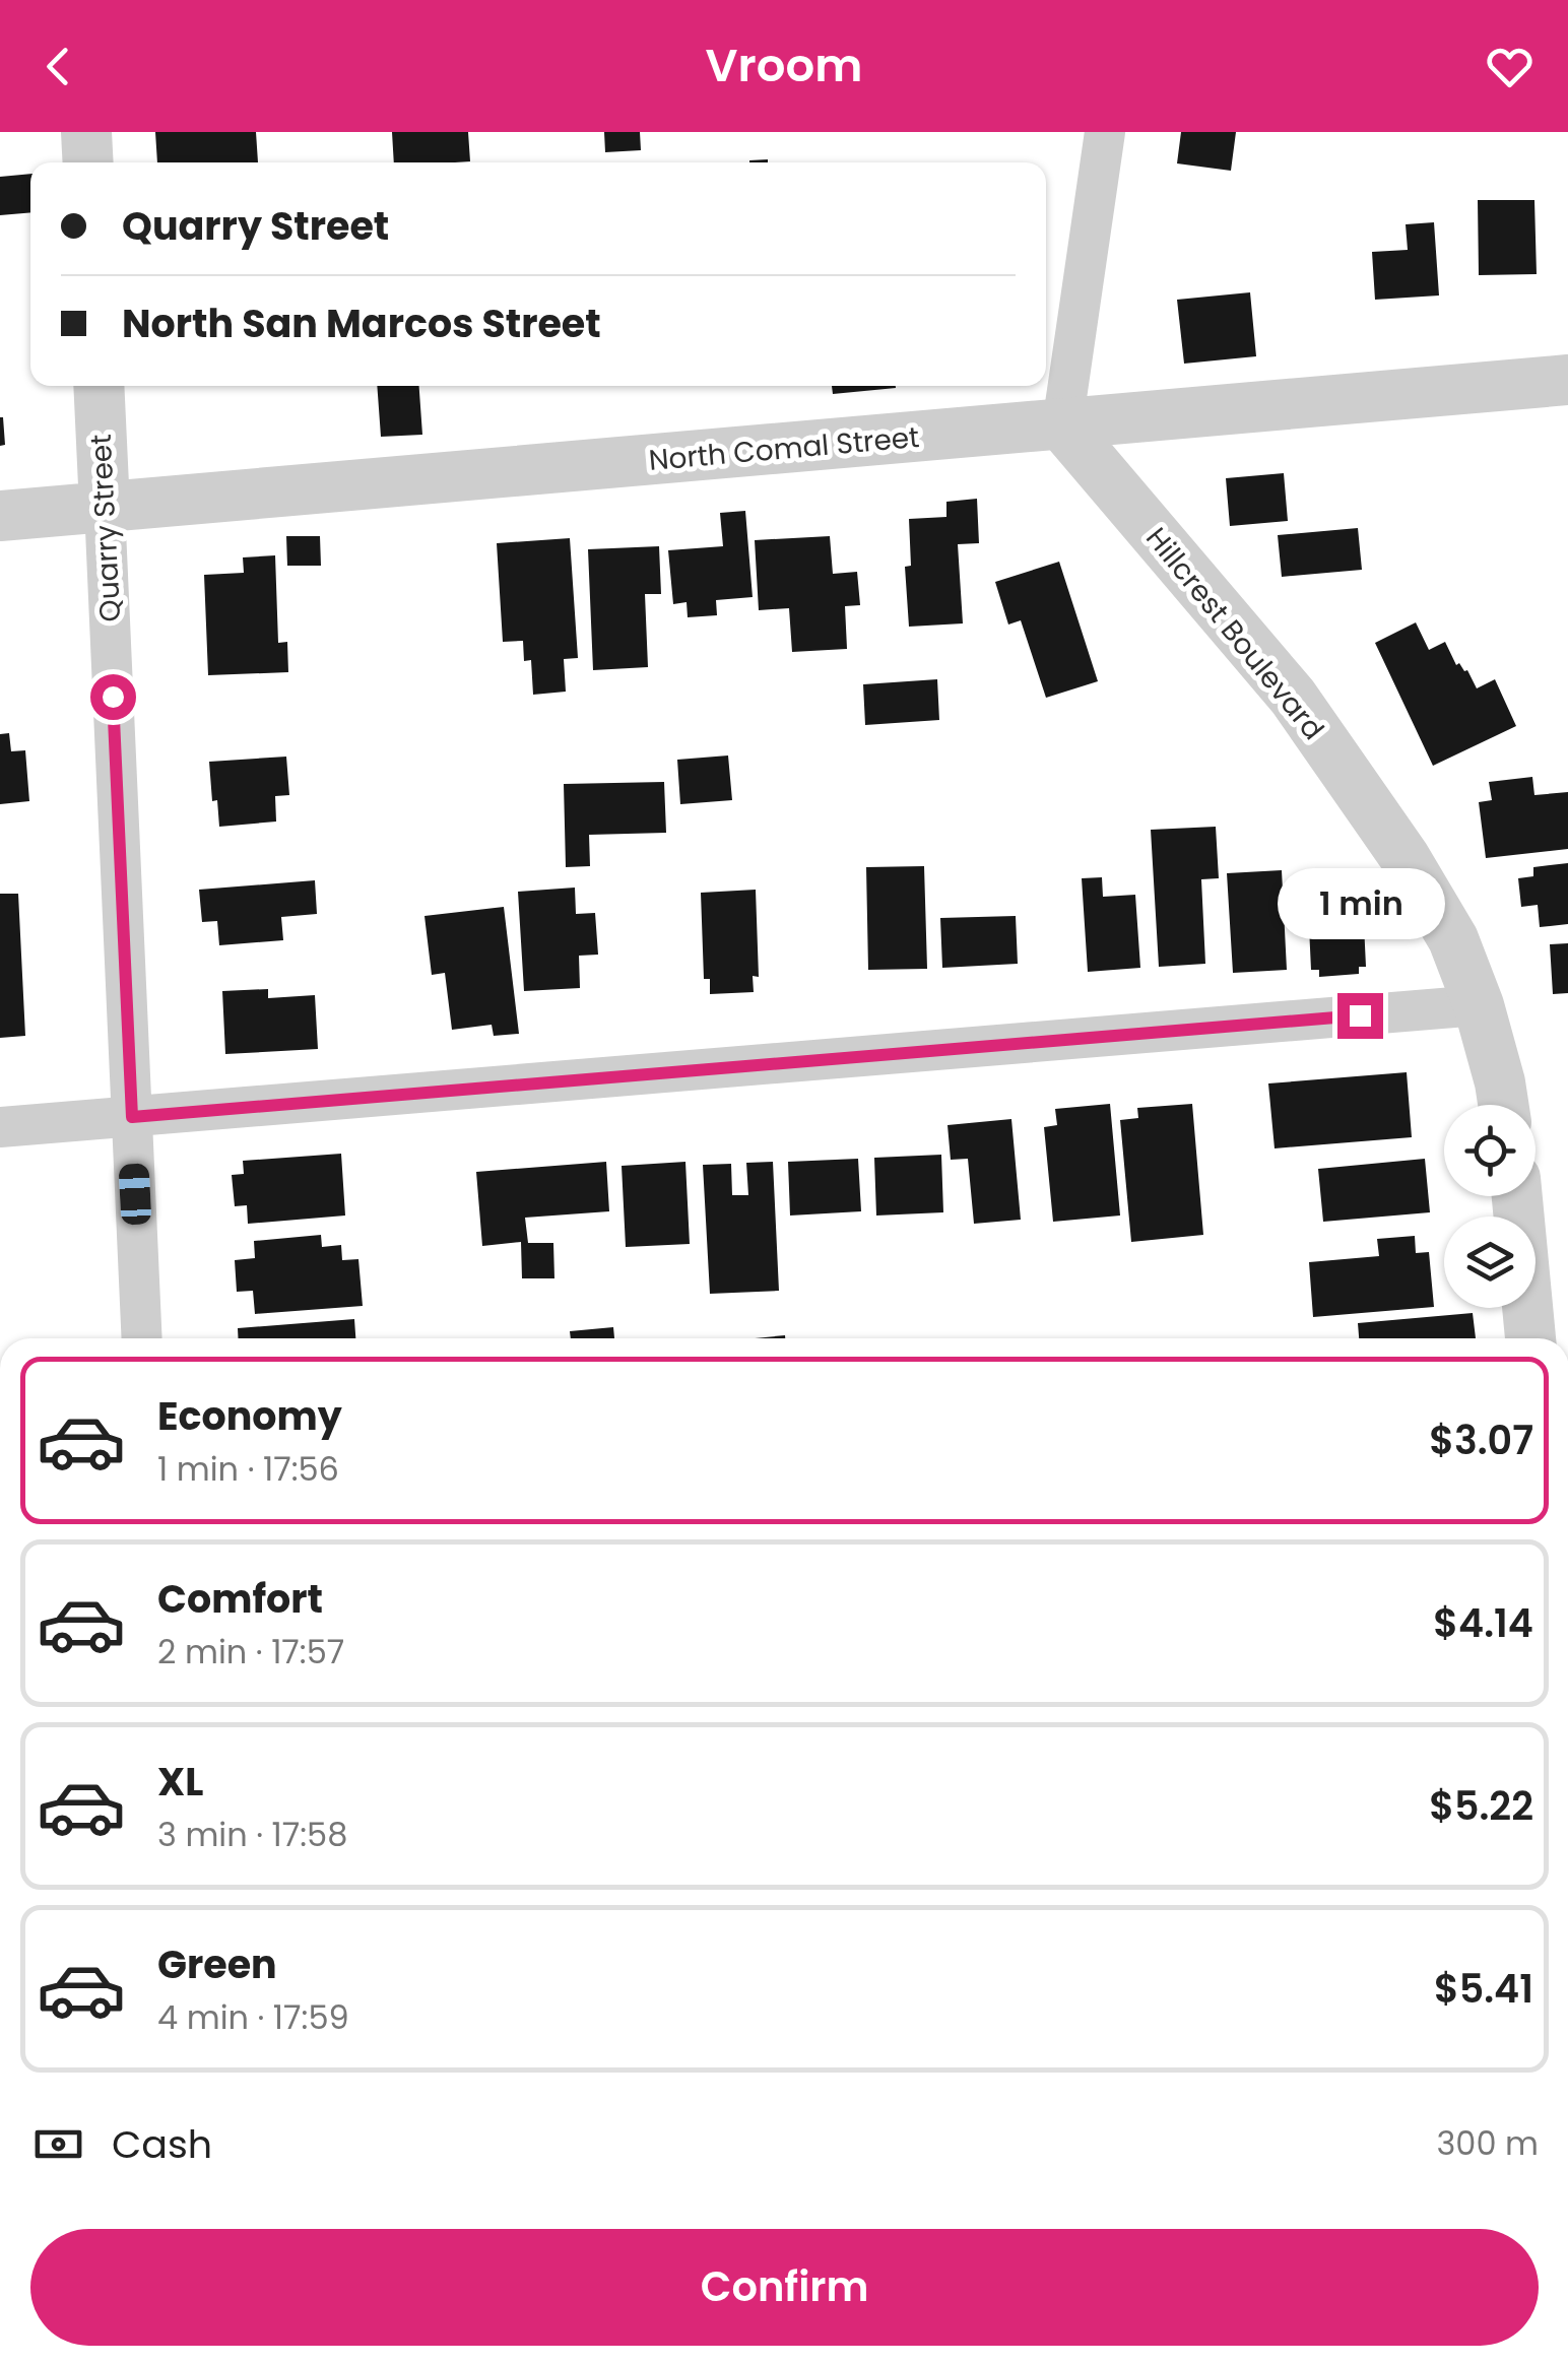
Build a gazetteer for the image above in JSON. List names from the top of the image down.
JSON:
{
  "streets": {
    "street": ["North Comal Street", "Quarry Street", "Hillcrest Boulevard"]
  },
  "crossings": [
    ["North Comal Street", "Quarry Street"],
    ["North Comal Street", "Hillcrest Boulevard"]
  ],
  "page": {
    "header": "Vroom",
    "banner": ["Quarry Street", "North San Marcos Street"],
    "bubble": "1 min",
    "list": [
      {
        "name": "Economy",
        "note": "1 min · 17:56",
        "value": "$3.07"
      },
      {
        "name": "Comfort",
        "note": "2 min · 17:57",
        "value": "$4.14"
      },
      {
        "name": "XL",
        "note": "3 min · 17:58",
        "value": "$5.22"
      },
      {
        "name": "Green",
        "note": "4 min · 17:59",
        "value": "$5.41"
      }
    ],
    "pay": ["Cash", "300 m"],
    "buttons": "Confirm"
  }
}
